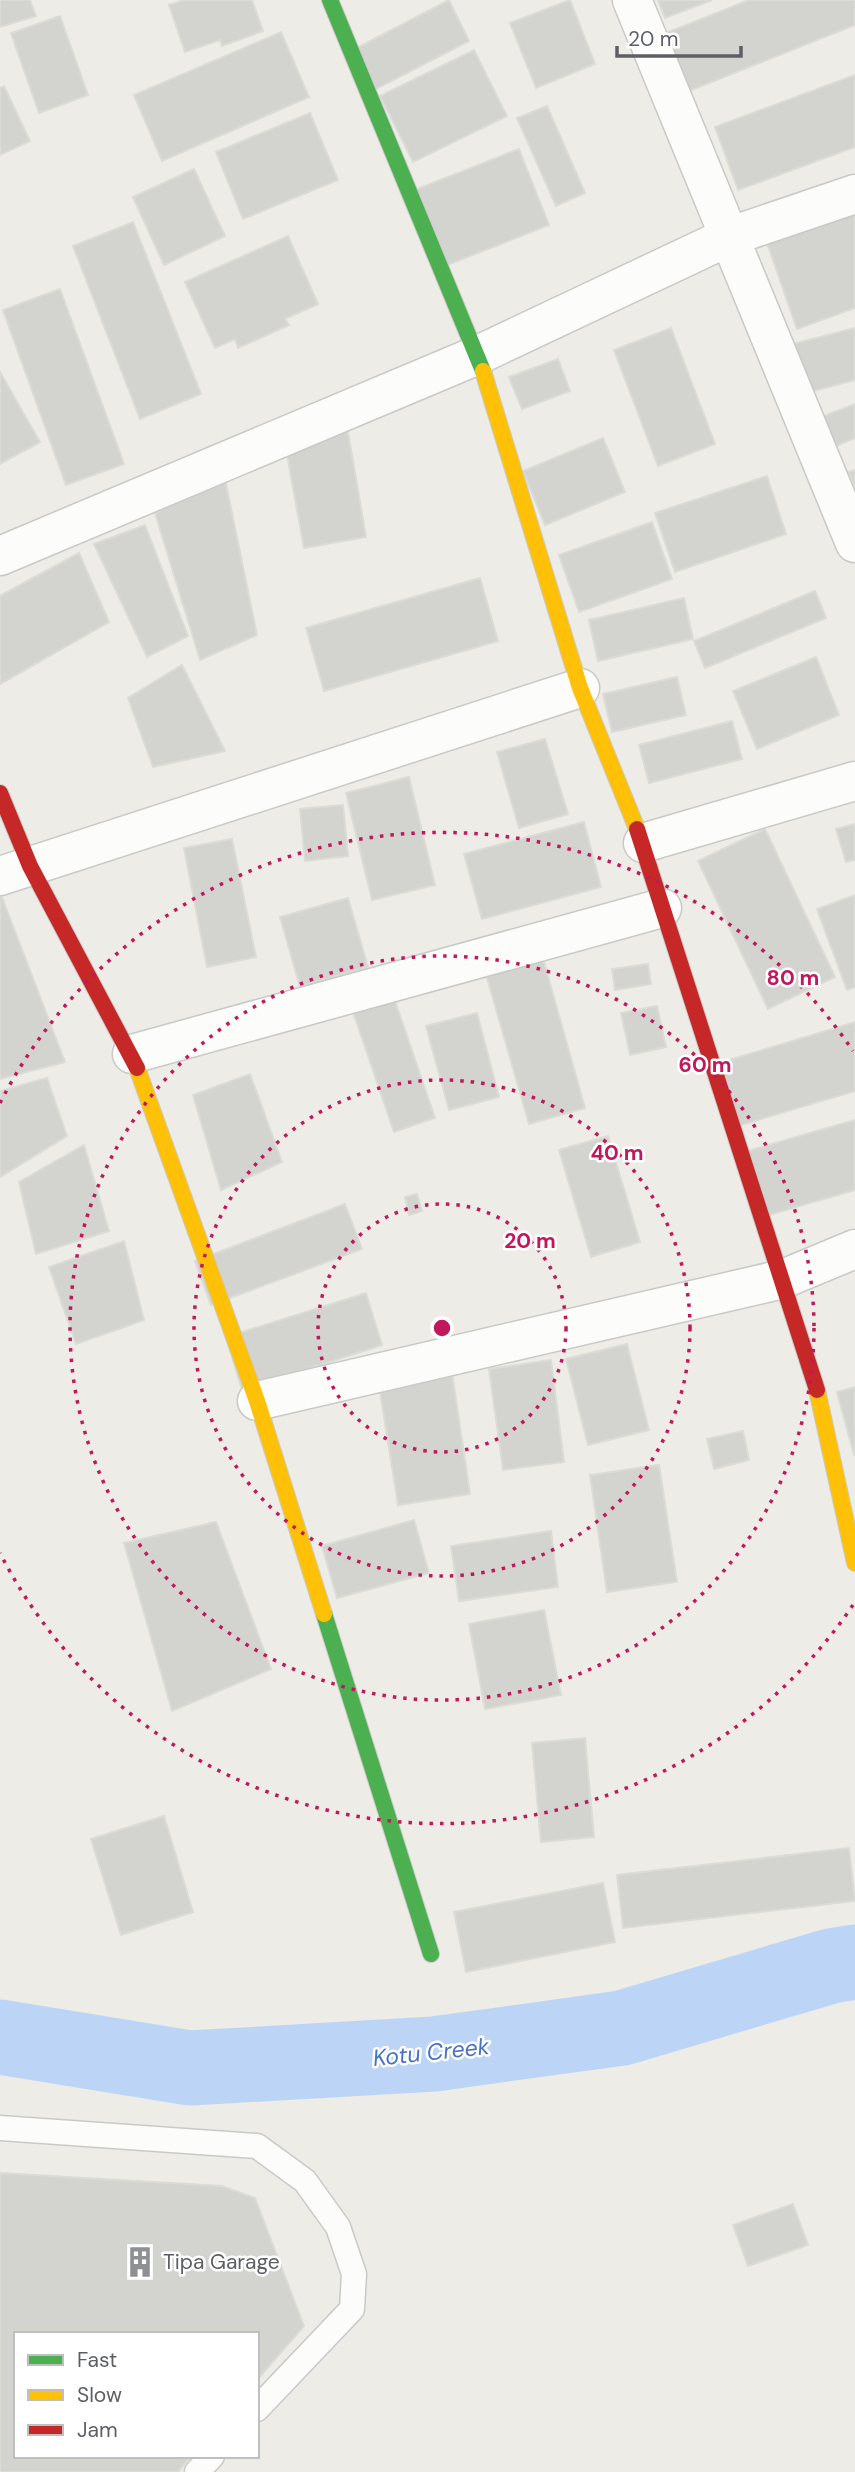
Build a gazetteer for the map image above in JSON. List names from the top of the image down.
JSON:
{
  "water": ["Kotu Creek"],
  "places": {
    "building": ["Tipa Garage"]
  },
  "legend": ["Fast", "Slow", "Jam"],
  "scale_bar": "20 m",
  "rings": [
    "80 m",
    "60 m",
    "40 m",
    "20 m"
  ]
}
